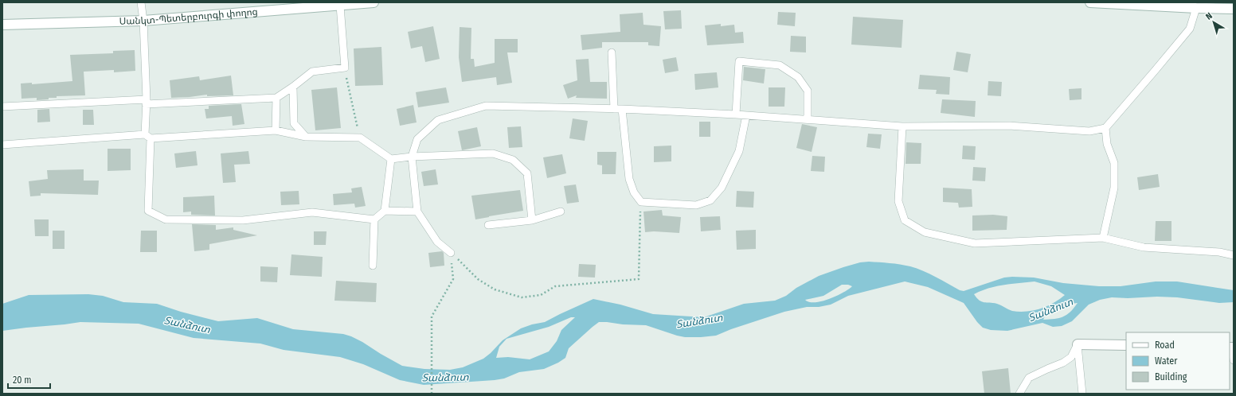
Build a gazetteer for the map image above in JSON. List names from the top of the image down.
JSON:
{
  "streets": {
    "street": ["Սանկտ-Պետերբուրգի փողոց"]
  },
  "water": ["Տանձուտ"],
  "legend": ["Road", "Water", "Building"],
  "scale_bar": "20 m",
  "north": "top left"
}
